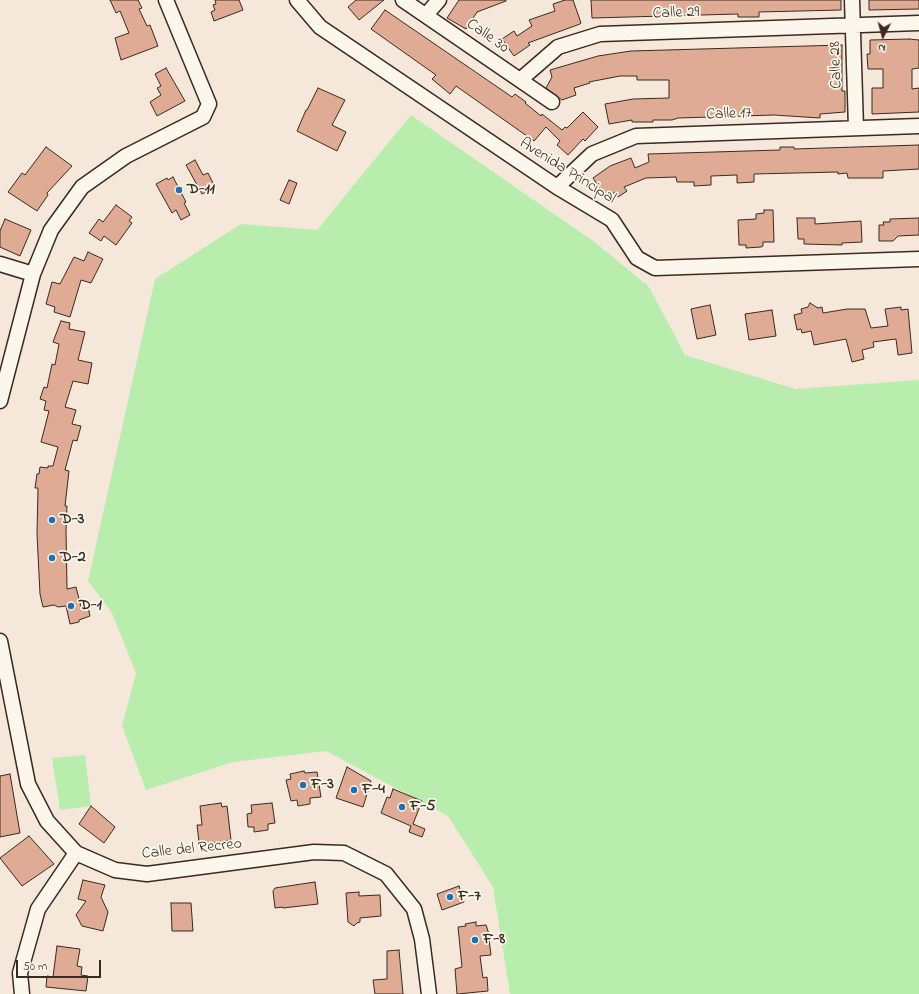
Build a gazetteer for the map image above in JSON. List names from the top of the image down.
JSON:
{
  "streets": {
    "street": [
      "Calle 29",
      "Calle 30",
      "Calle 28",
      "Calle 17",
      "Avenida Principal",
      "Calle del Recreo"
    ]
  },
  "crossings": [
    ["Calle 29", "Calle 30"],
    ["Calle 29", "Calle 28"],
    ["Calle 28", "Calle 17"],
    ["Calle 17", "Avenida Principal"]
  ],
  "places": [
    "D-11",
    "D-3",
    "D-2",
    "D-1",
    "F-3",
    "F-4",
    "F-5",
    "F-7",
    "F-8"
  ],
  "scale_bar": "50 m",
  "north": "bottom"
}
